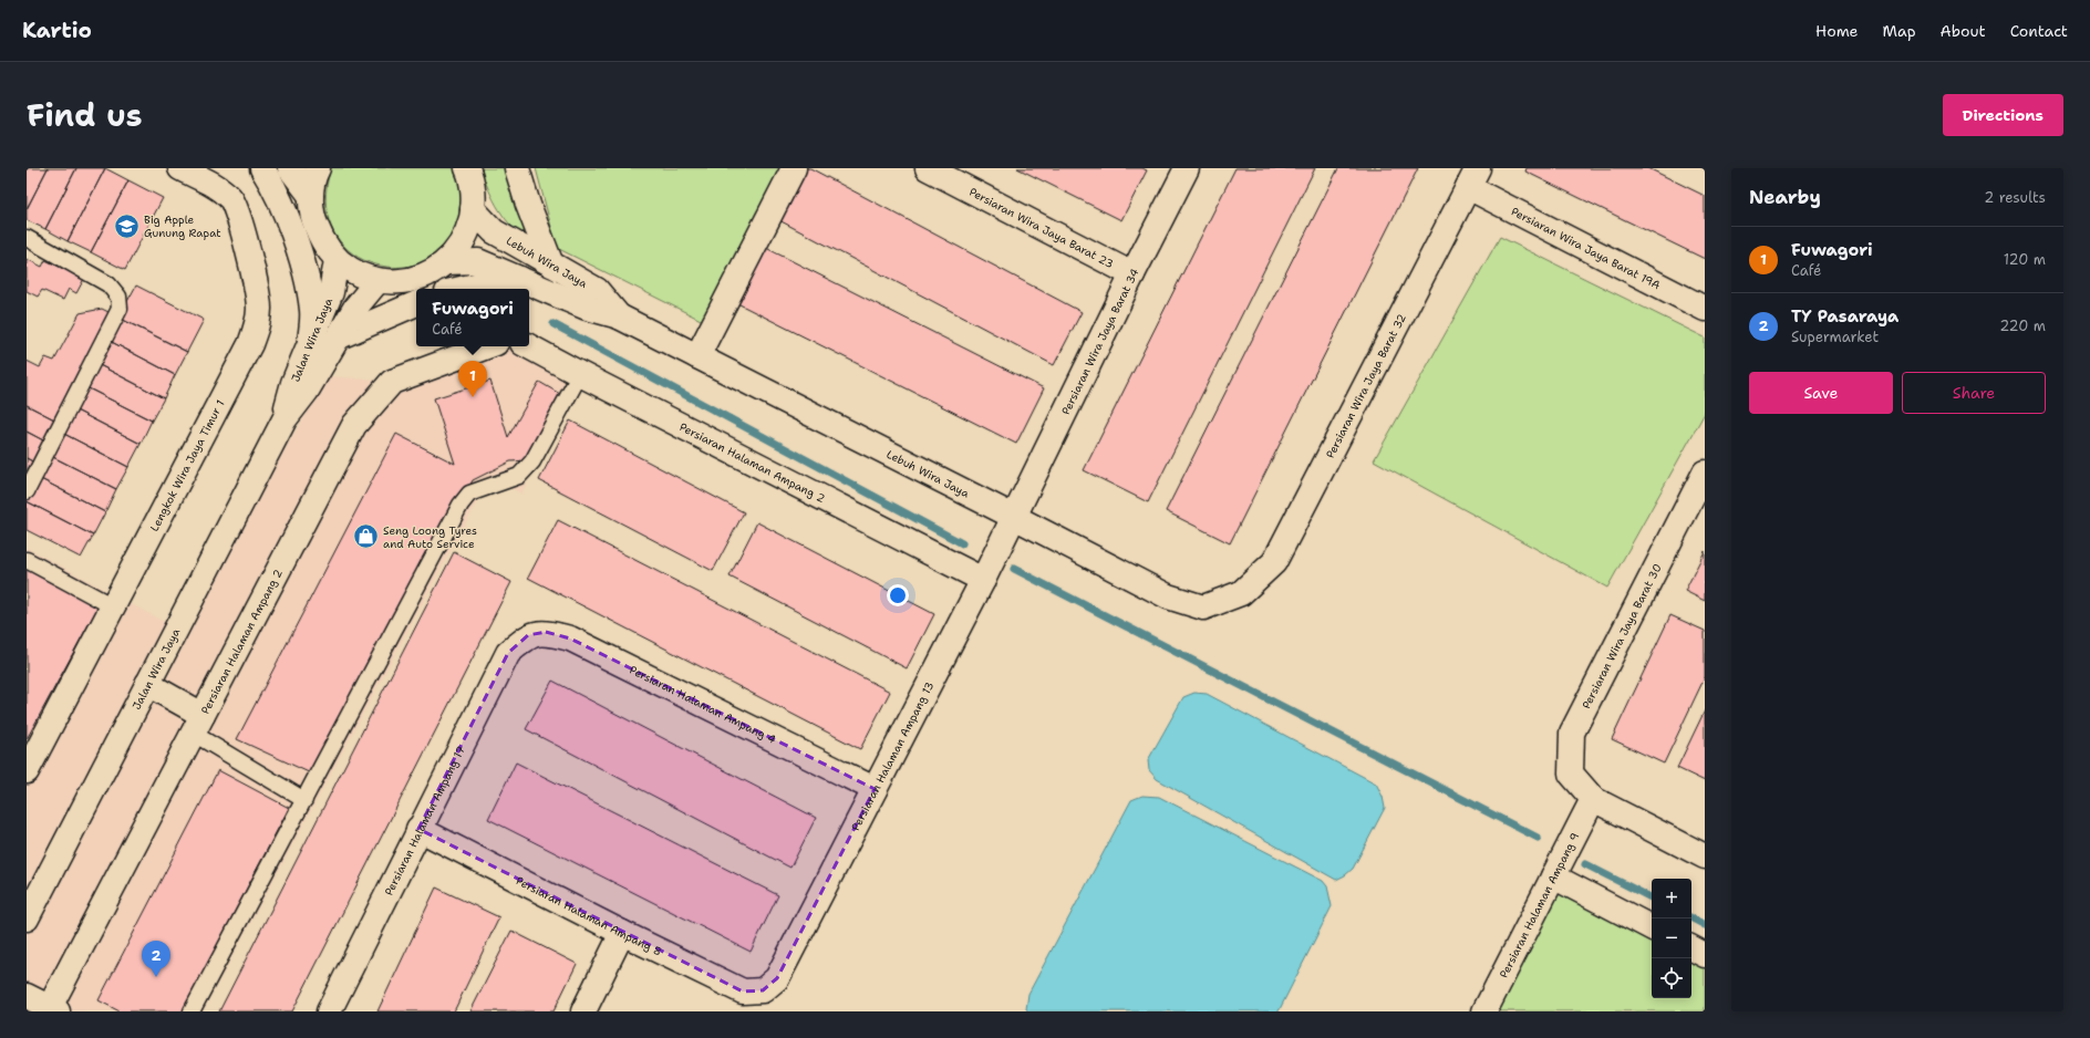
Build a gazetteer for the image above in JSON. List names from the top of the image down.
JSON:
{
  "streets": {
    "street": [
      "Persiaran Wira Jaya Barat 23",
      "Persiaran Wira Jaya Barat 19A",
      "Lebuh Wira Jaya",
      "Jalan Wira Jaya",
      "Persiaran Wira Jaya Barat 34",
      "Persiaran Wira Jaya Barat 32",
      "Persiaran Halaman Ampang 2",
      "Lengkok Wira Jaya Timur 1",
      "Persiaran Wira Jaya Barat 30",
      "Persiaran Halaman Ampang 4",
      "Persiaran Halaman Ampang 13",
      "Persiaran Halaman Ampang 17",
      "Persiaran Halaman Ampang 9",
      "Persiaran Halaman Ampang 8"
    ]
  },
  "crossings": [
    ["Persiaran Wira Jaya Barat 23", "Persiaran Wira Jaya Barat 34"],
    ["Persiaran Wira Jaya Barat 19A", "Persiaran Wira Jaya Barat 32"],
    ["Lebuh Wira Jaya", "Persiaran Wira Jaya Barat 34"],
    ["Lebuh Wira Jaya", "Persiaran Wira Jaya Barat 32"],
    ["Lebuh Wira Jaya", "Persiaran Halaman Ampang 13"],
    ["Persiaran Wira Jaya Barat 34", "Persiaran Halaman Ampang 13"],
    ["Persiaran Halaman Ampang 2", "Persiaran Halaman Ampang 13"],
    ["Persiaran Wira Jaya Barat 30", "Persiaran Halaman Ampang 9"],
    ["Persiaran Halaman Ampang 4", "Persiaran Halaman Ampang 13"],
    ["Persiaran Halaman Ampang 4", "Persiaran Halaman Ampang 17"],
    ["Persiaran Halaman Ampang 13", "Persiaran Halaman Ampang 8"],
    ["Persiaran Halaman Ampang 17", "Persiaran Halaman Ampang 8"]
  ],
  "places": {
    "school or university": ["Big Apple Gunung Rapat"],
    "shop": ["Seng Loong Tyres and Auto Service"]
  },
  "page": {
    "header": "Kartio",
    "nav": [
      "Home",
      "Map",
      "About",
      "Contact"
    ],
    "title": "Find us",
    "buttons": [
      "Directions",
      ["Save", "Share"]
    ],
    "heading": ["Nearby", "2 results"],
    "list": [
      {
        "mark": "1",
        "name": "Fuwagori",
        "note": "Café",
        "value": "120 m"
      },
      {
        "mark": "2",
        "name": "TY Pasaraya",
        "note": "Supermarket",
        "value": "220 m"
      }
    ],
    "popup": ["Fuwagori", "Café"],
    "pins": ["1", "2"],
    "map_buttons": ["+", "−"]
  }
}
